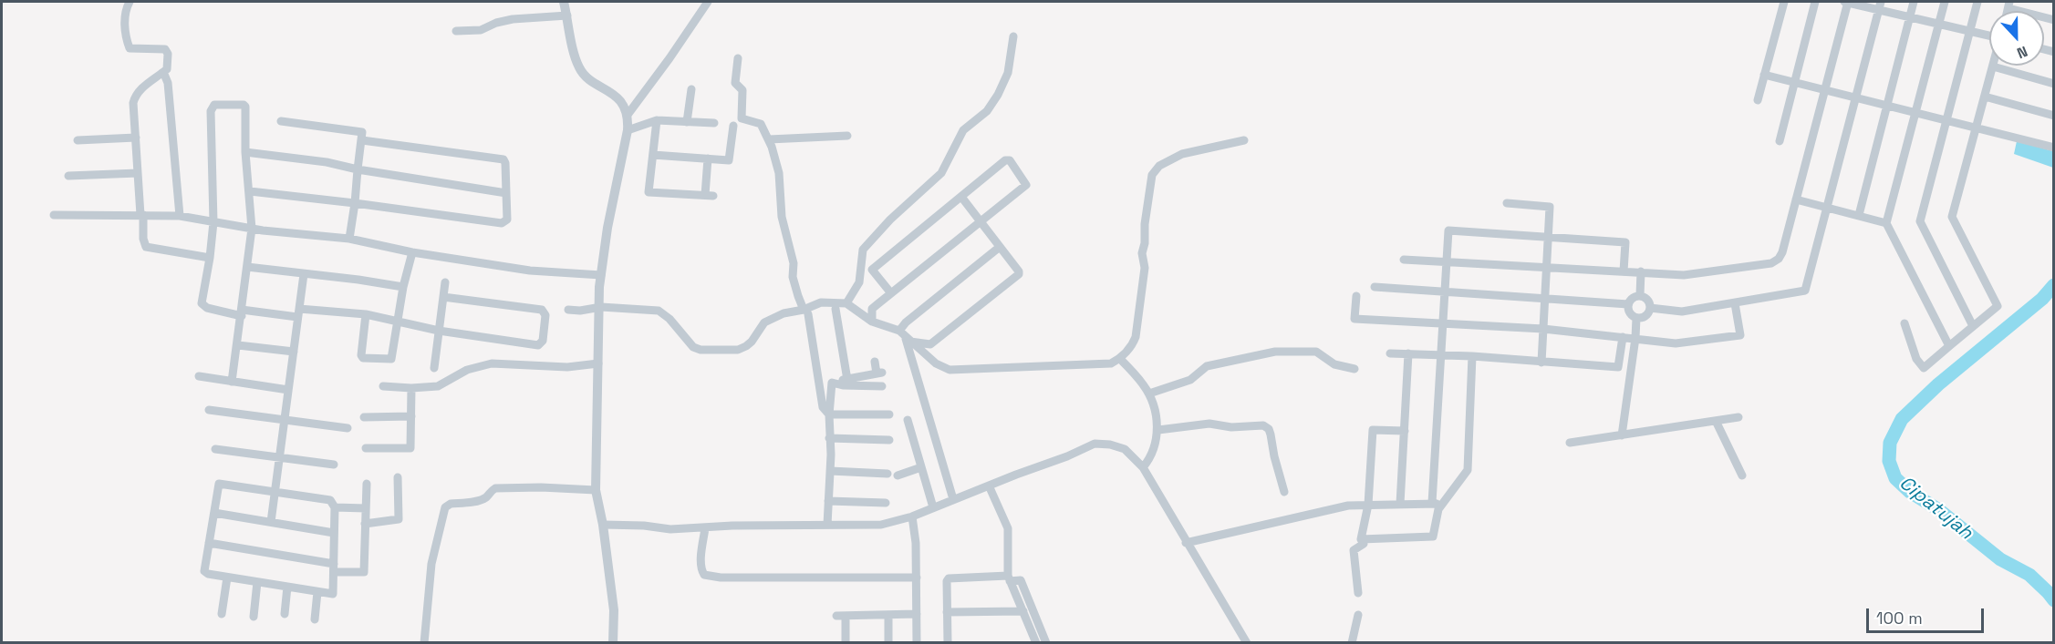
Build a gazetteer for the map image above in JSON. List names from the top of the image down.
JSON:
{
  "water": ["Cipatujah"],
  "scale_bar": "100 m",
  "north": "bottom"
}
